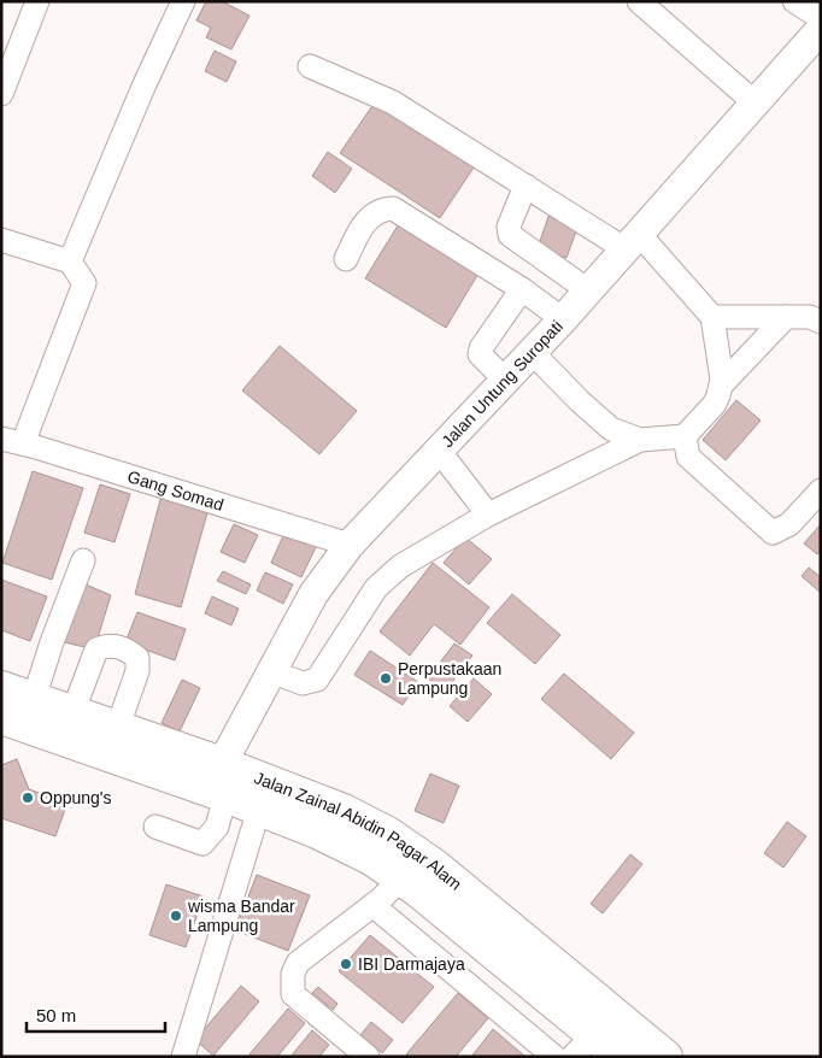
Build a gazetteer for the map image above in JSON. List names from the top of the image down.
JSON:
{
  "streets": {
    "highway": ["Jalan Zainal Abidin Pagar Alam"],
    "main road": ["Jalan Untung Suropati"],
    "street": ["Gang Somad"]
  },
  "crossings": [
    ["Jalan Untung Suropati", "Gang Somad"],
    ["Jalan Untung Suropati", "Jalan Zainal Abidin Pagar Alam"]
  ],
  "places": [
    "Perpustakaan Lampung",
    "Oppung's",
    "wisma Bandar Lampung",
    "IBI Darmajaya"
  ],
  "scale_bar": "50 m"
}
